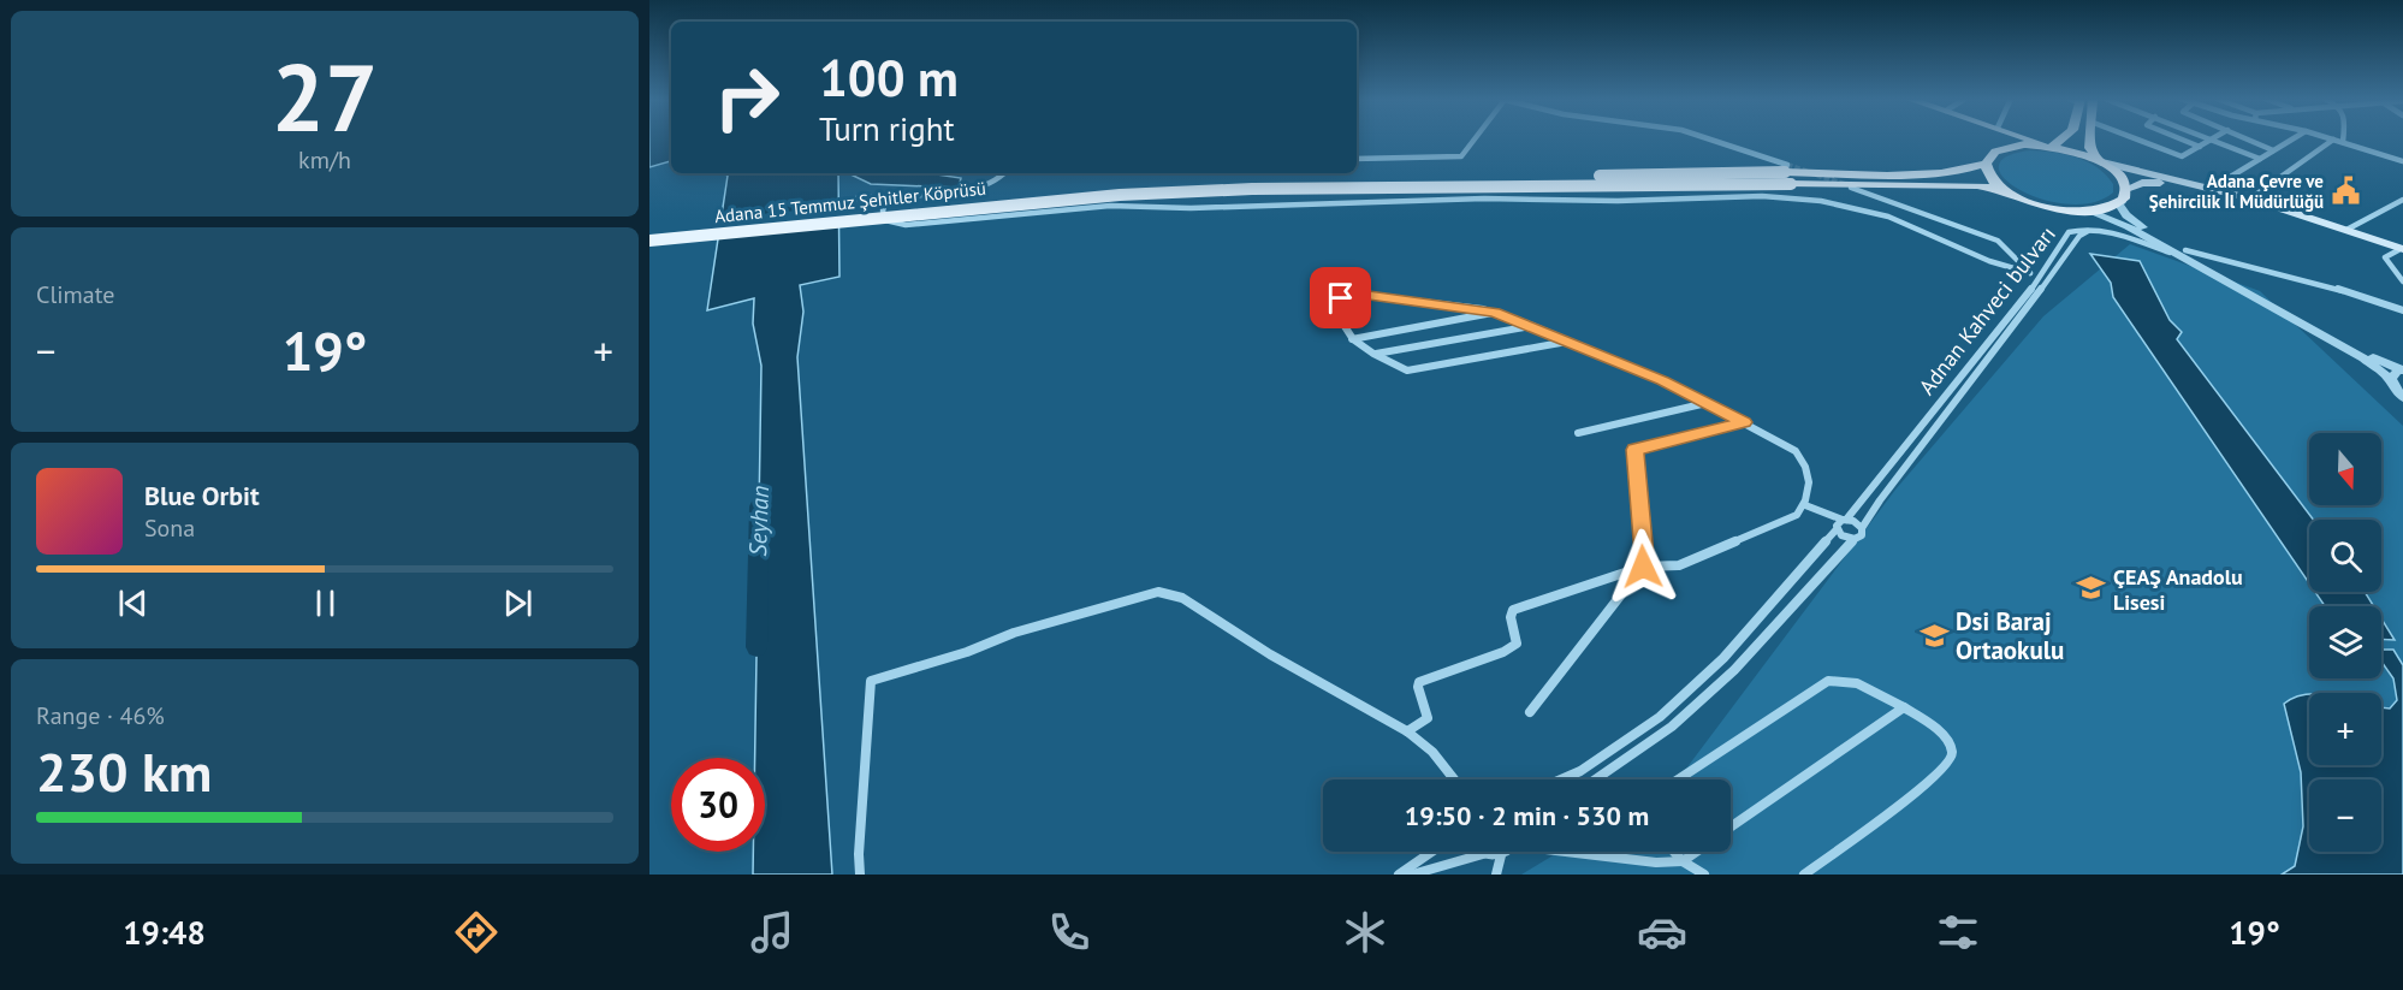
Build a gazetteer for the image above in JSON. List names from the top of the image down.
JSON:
{
  "streets": {
    "main road": ["Adana 15 Temmuz Şehitler Köprüsü"],
    "street": ["Adnan Kahveci bulvarı"]
  },
  "water": ["Seyhan"],
  "places": {
    "public building": ["Adana Çevre ve Şehircilik İl Müdürlüğü"],
    "school or university": ["ÇEAŞ Anadolu Lisesi", "Dsi Baraj Ortaokulu"]
  },
  "north": "bottom",
  "page": {
    "tile": [
      ["27", "km/h"],
      "Climate",
      ["Range · 46%", "230 km"]
    ],
    "turn": ["100 m", "Turn right"],
    "heat": ["−", "19°", "+"],
    "map_buttons": ["+", "−"],
    "song": ["Blue Orbit", "Sona"],
    "limit": "30",
    "trip": "19:50 · 2 min · 530 m",
    "tabs": ["19:48", "19°"]
  }
}
